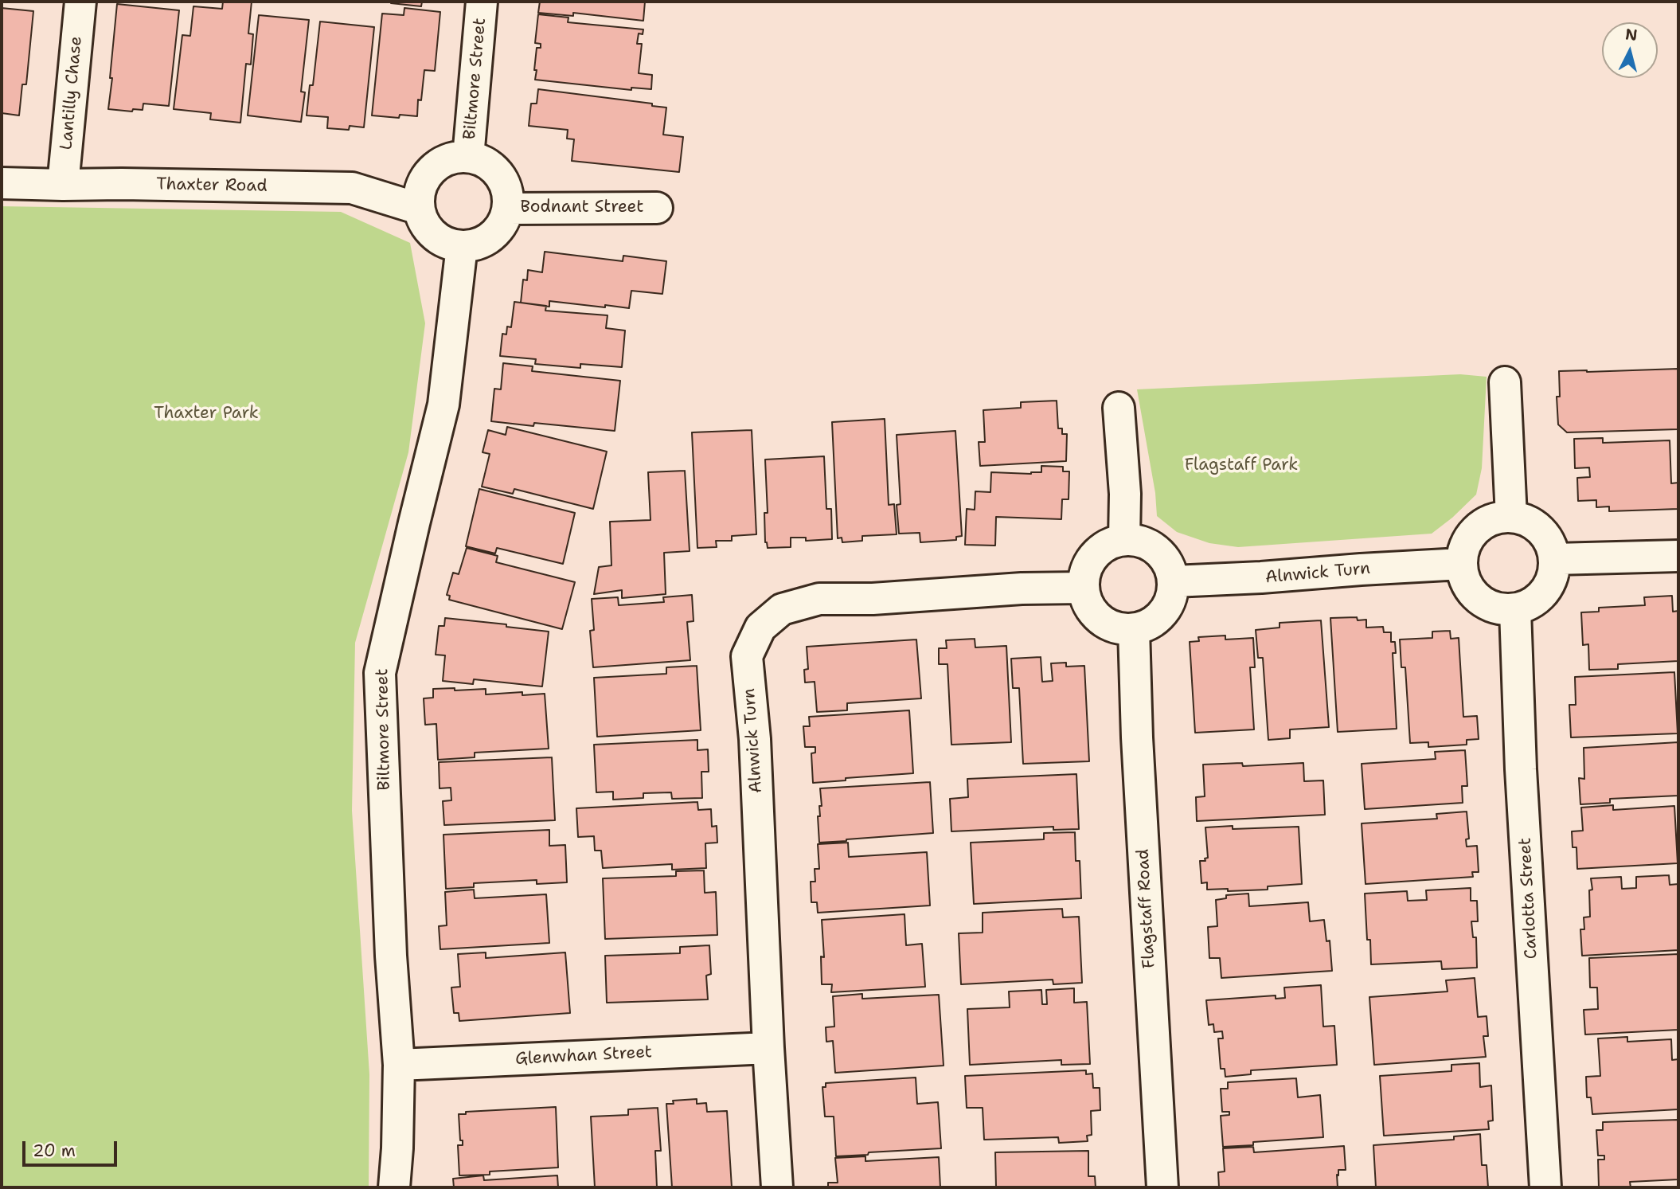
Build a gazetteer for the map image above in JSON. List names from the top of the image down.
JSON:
{
  "streets": {
    "street": [
      "Biltmore Street",
      "Lantilly Chase",
      "Thaxter Road",
      "Bodnant Street",
      "Alnwick Turn",
      "Carlotta Street",
      "Flagstaff Road",
      "Glenwhan Street"
    ]
  },
  "crossings": [
    ["Biltmore Street", "Thaxter Road"],
    ["Biltmore Street", "Bodnant Street"],
    ["Biltmore Street", "Glenwhan Street"],
    ["Lantilly Chase", "Thaxter Road"],
    ["Thaxter Road", "Bodnant Street"],
    ["Alnwick Turn", "Carlotta Street"],
    ["Alnwick Turn", "Flagstaff Road"],
    ["Alnwick Turn", "Glenwhan Street"]
  ],
  "parks": ["Thaxter Park", "Flagstaff Park"],
  "scale_bar": "20 m",
  "north": "top"
}
